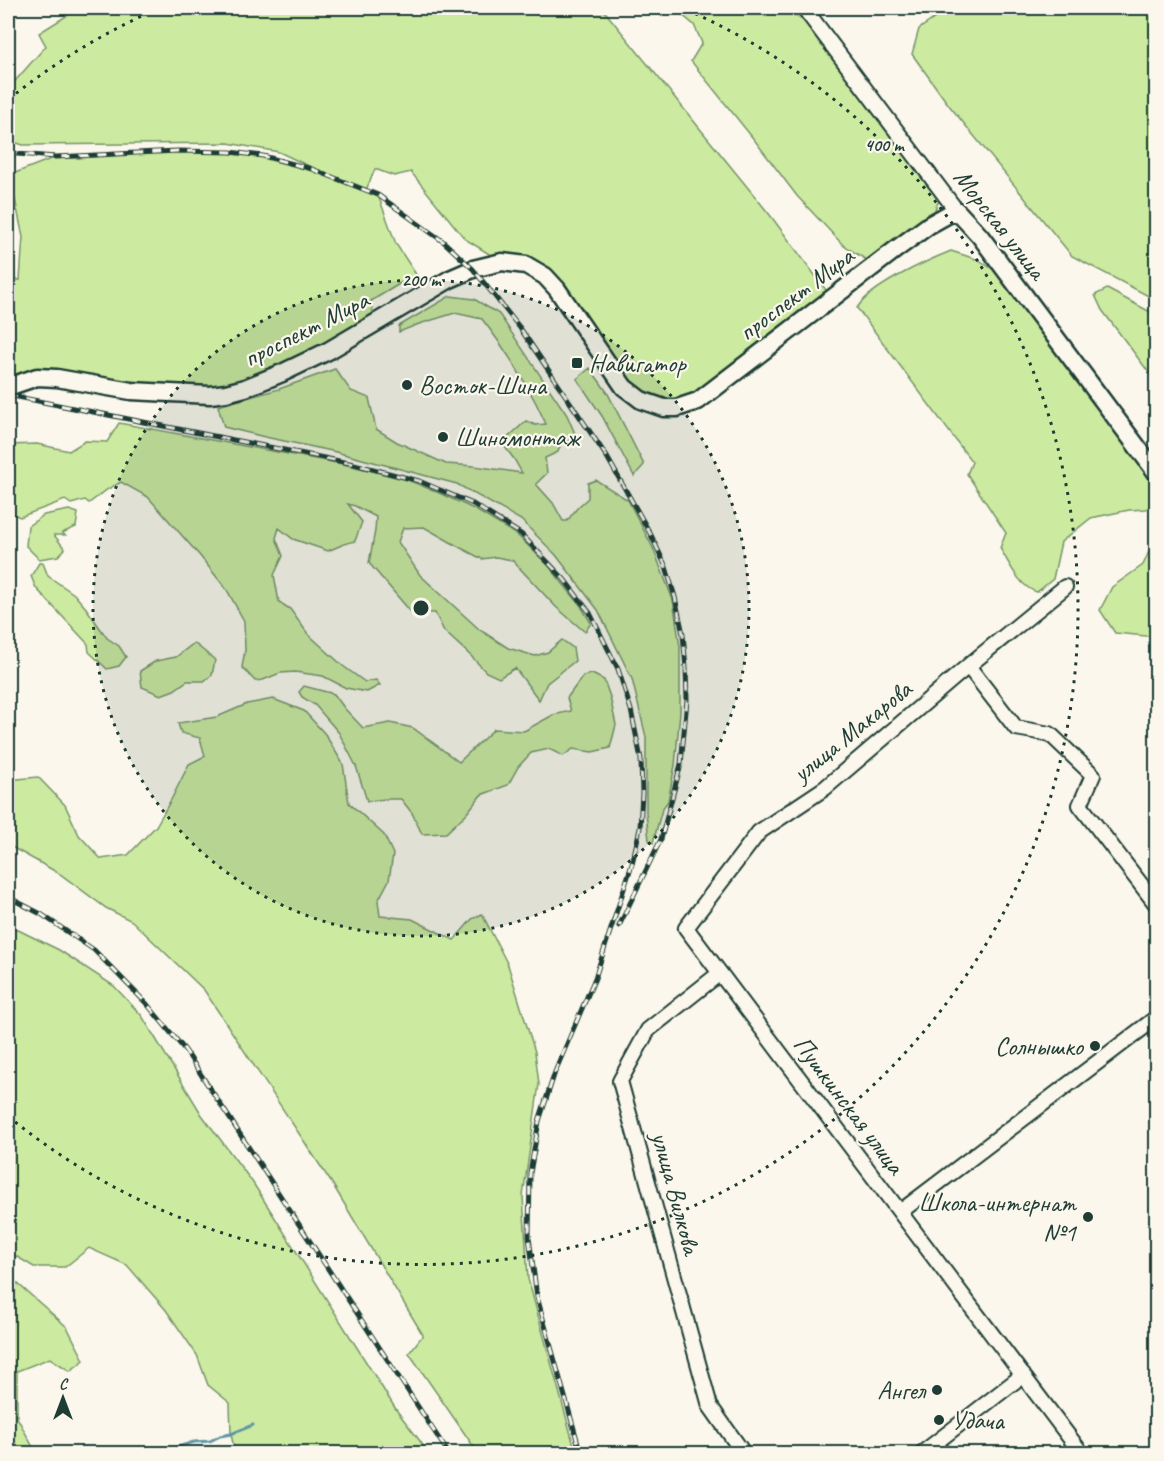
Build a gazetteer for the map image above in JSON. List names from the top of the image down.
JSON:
{
  "streets": {
    "main road": ["Морская улица", "проспект Мира"],
    "street": ["улица Макарова", "Пушкинская улица", "улица Вилкова"]
  },
  "crossings": [
    ["Морская улица", "проспект Мира"],
    ["улица Макарова", "Пушкинская улица"],
    ["Пушкинская улица", "улица Вилкова"]
  ],
  "places": {
    "transit": ["Навигатор"],
    "other": [
      "Восток-Шина",
      "Шиномонтаж",
      "Солнышко",
      "Школа-интернат №1",
      "Ангел",
      "Удача"
    ]
  },
  "north": "top",
  "rings": ["400 m", "200 m"]
}
